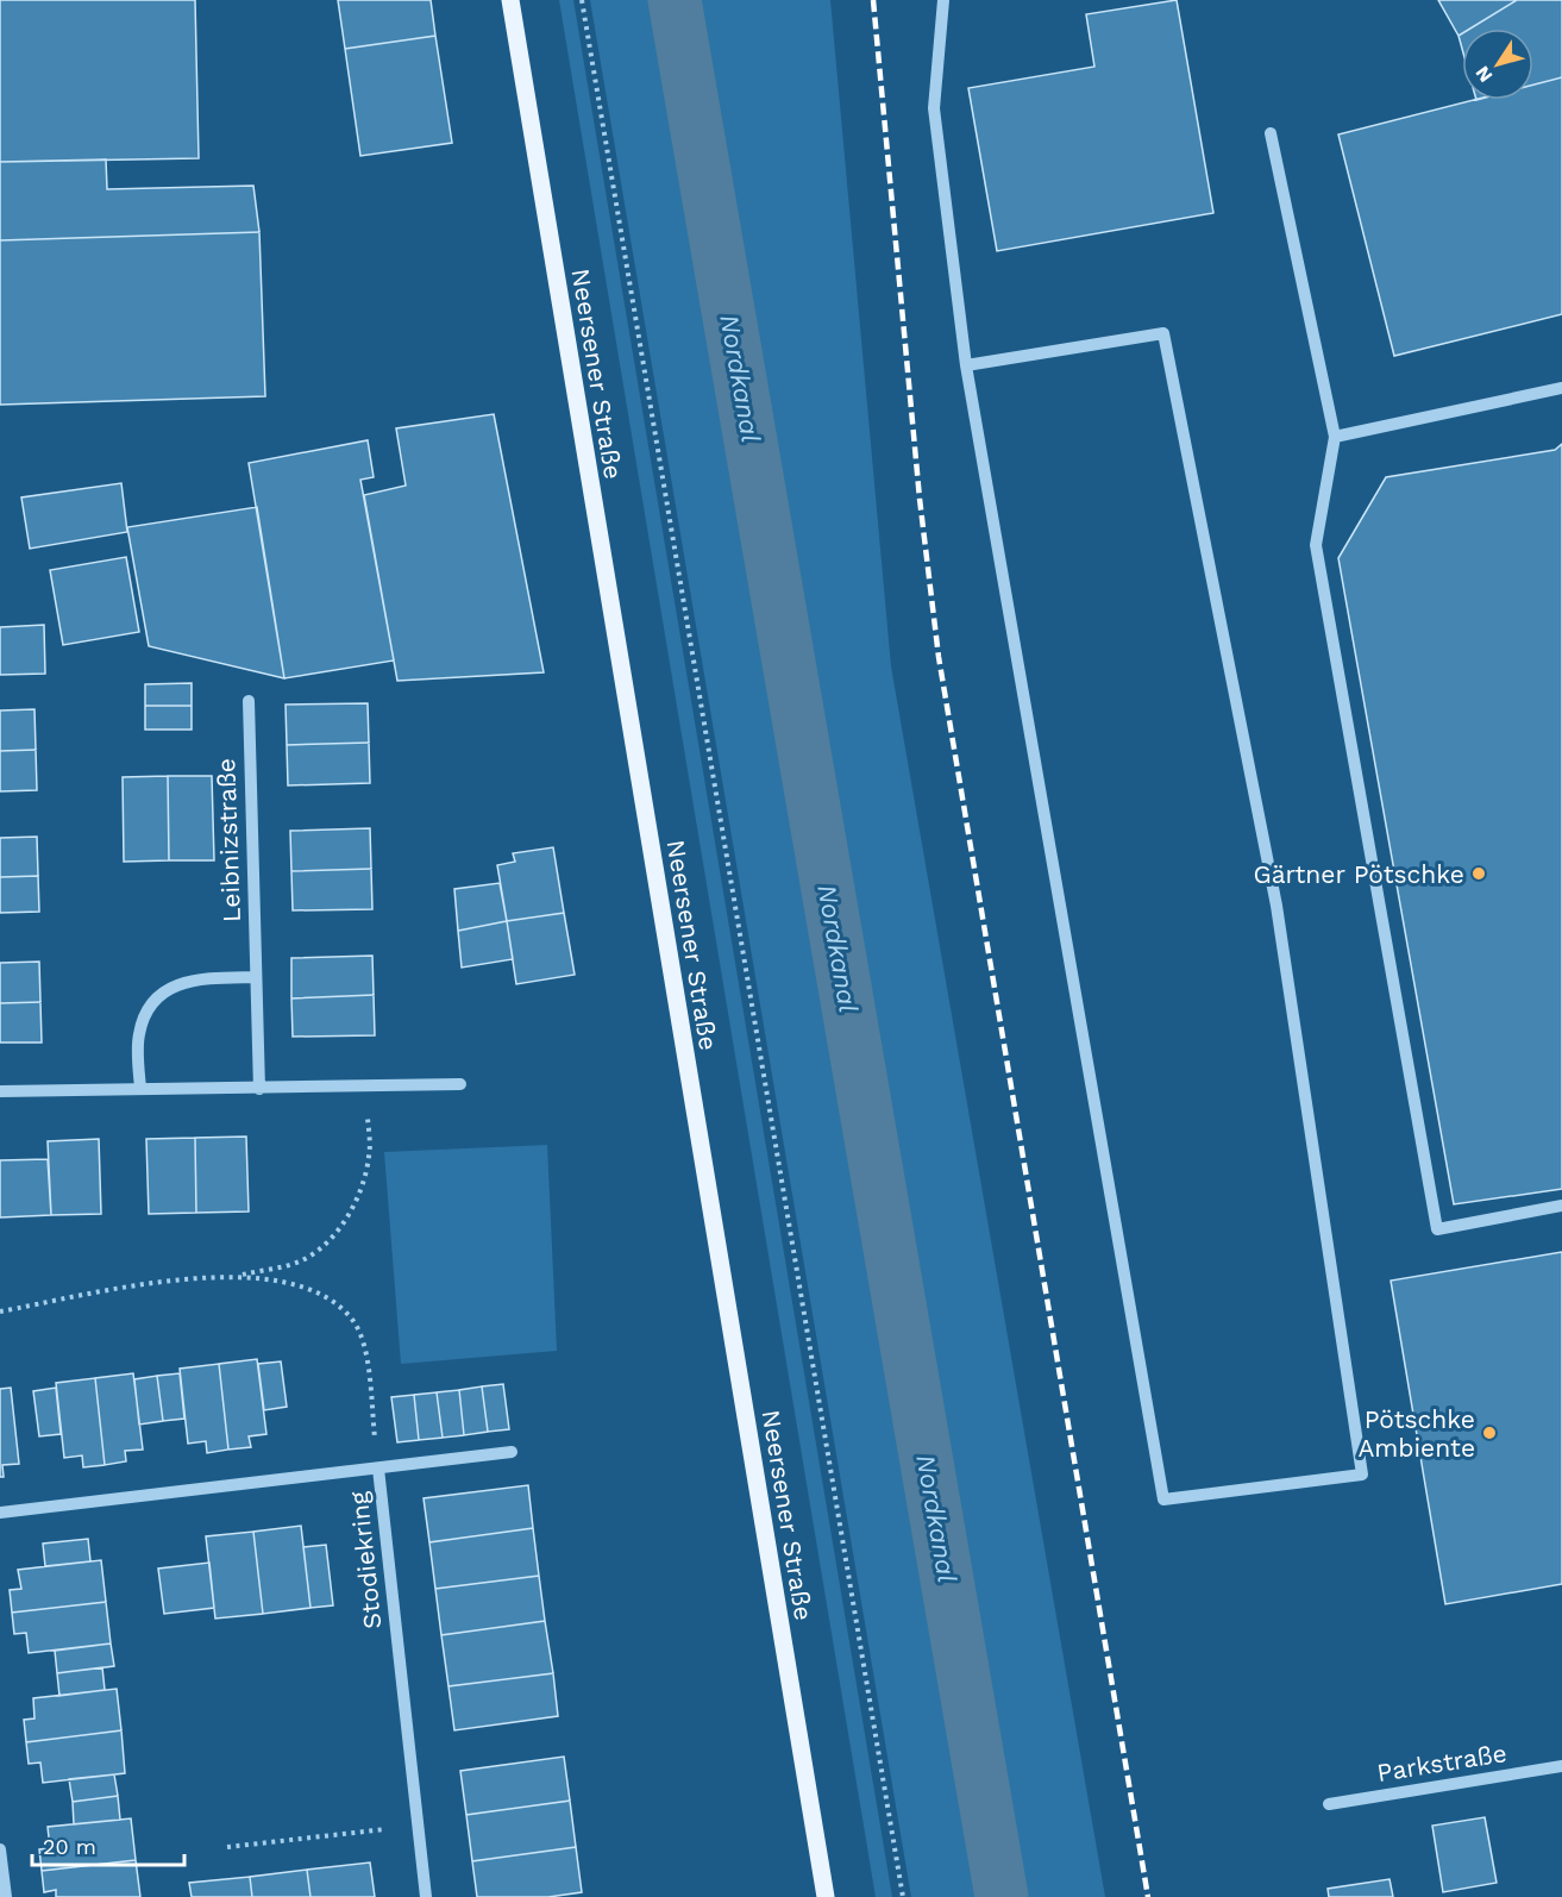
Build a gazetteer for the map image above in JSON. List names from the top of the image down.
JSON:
{
  "streets": {
    "main road": ["Neersener Straße"],
    "street": ["Leibnizstraße", "Stodiekring", "Parkstraße"]
  },
  "water": ["Nordkanal"],
  "places": ["Gärtner Pötschke", "Pötschke Ambiente"],
  "scale_bar": "20 m",
  "north": "bottom left"
}
